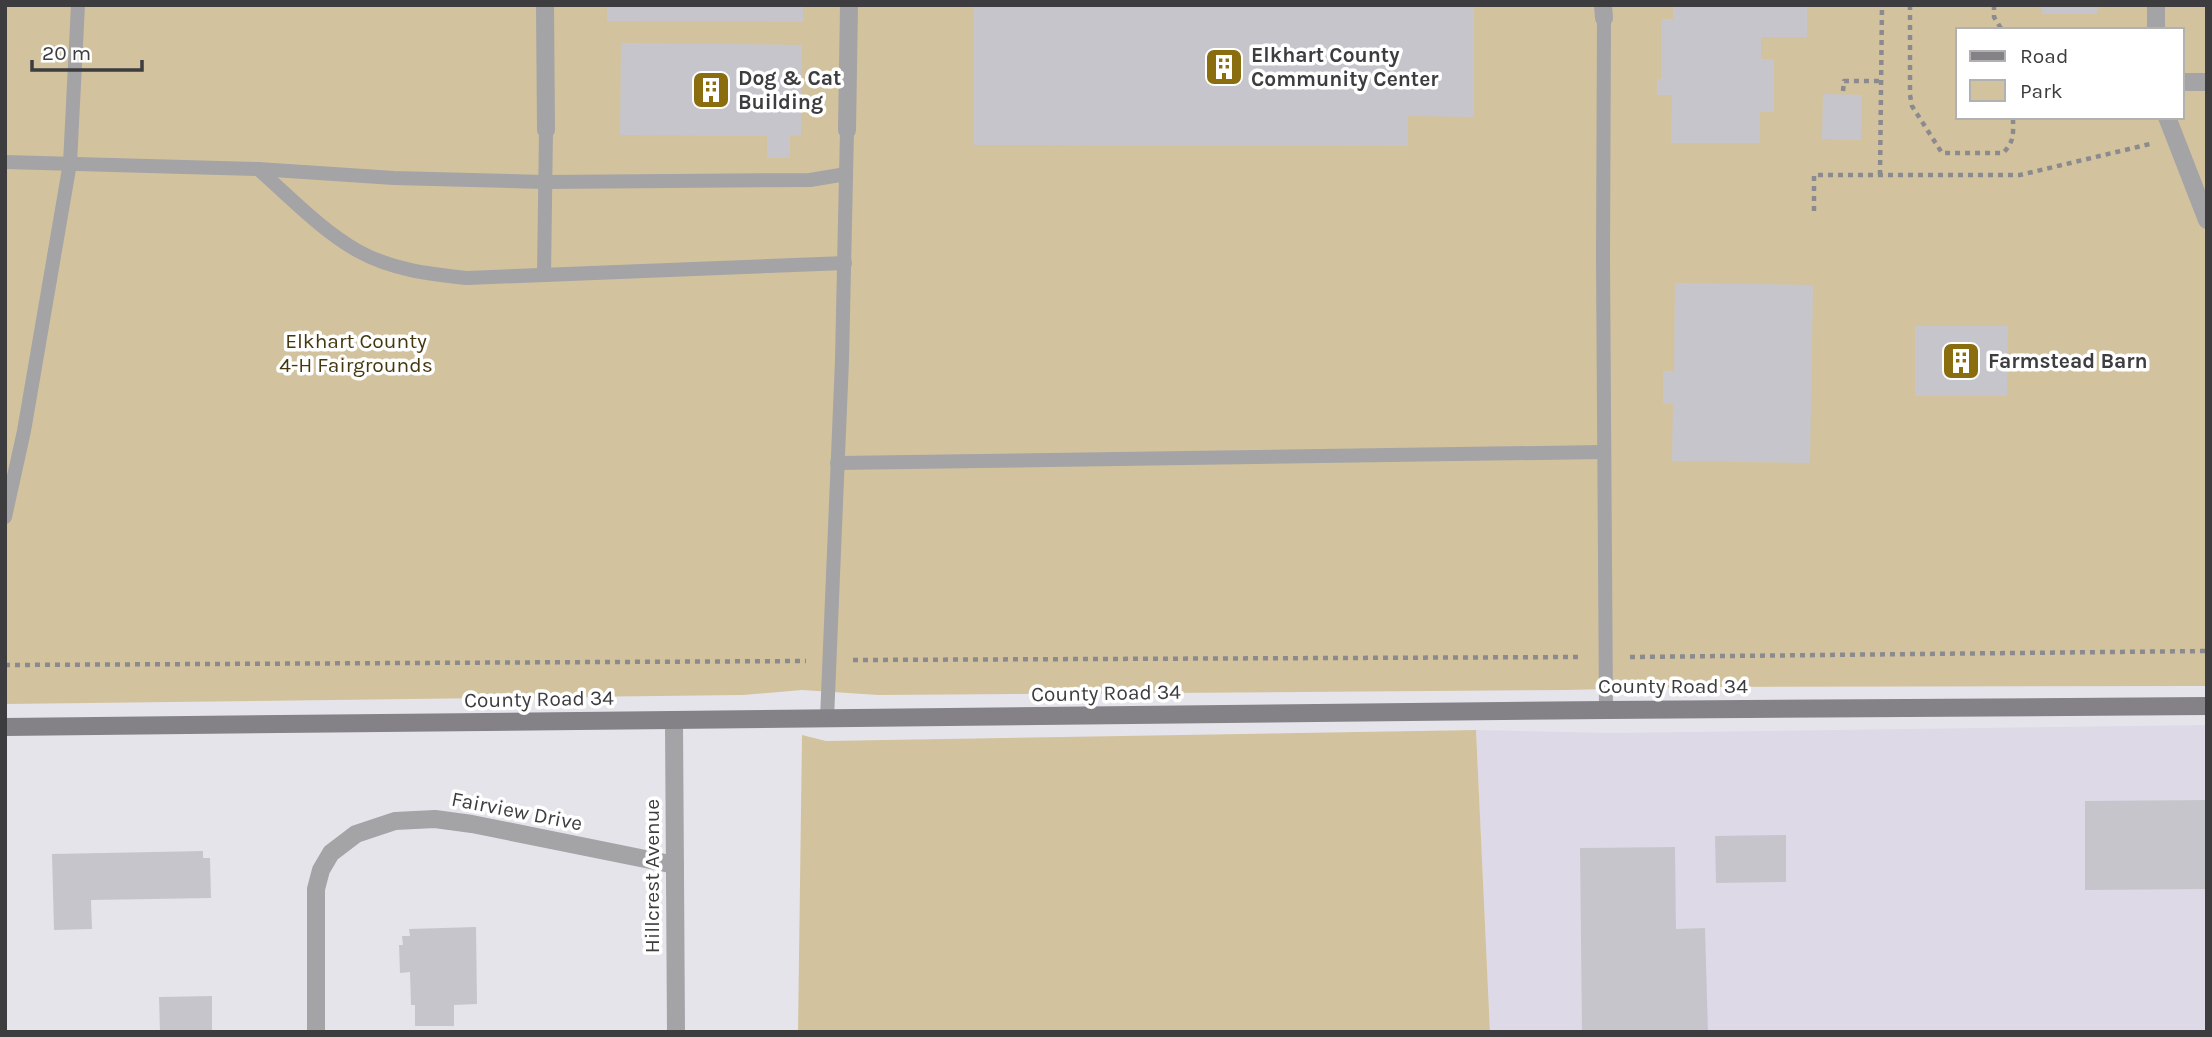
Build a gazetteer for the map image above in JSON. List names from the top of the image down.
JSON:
{
  "streets": {
    "street": ["County Road 34", "Fairview Drive", "Hillcrest Avenue"]
  },
  "crossings": [
    ["County Road 34", "Hillcrest Avenue"],
    ["Fairview Drive", "Hillcrest Avenue"]
  ],
  "parks": ["Elkhart County 4-H Fairgrounds"],
  "places": {
    "building": ["Elkhart County Community Center", "Dog & Cat Building", "Farmstead Barn"]
  },
  "legend": ["Road", "Park"],
  "scale_bar": "20 m"
}
